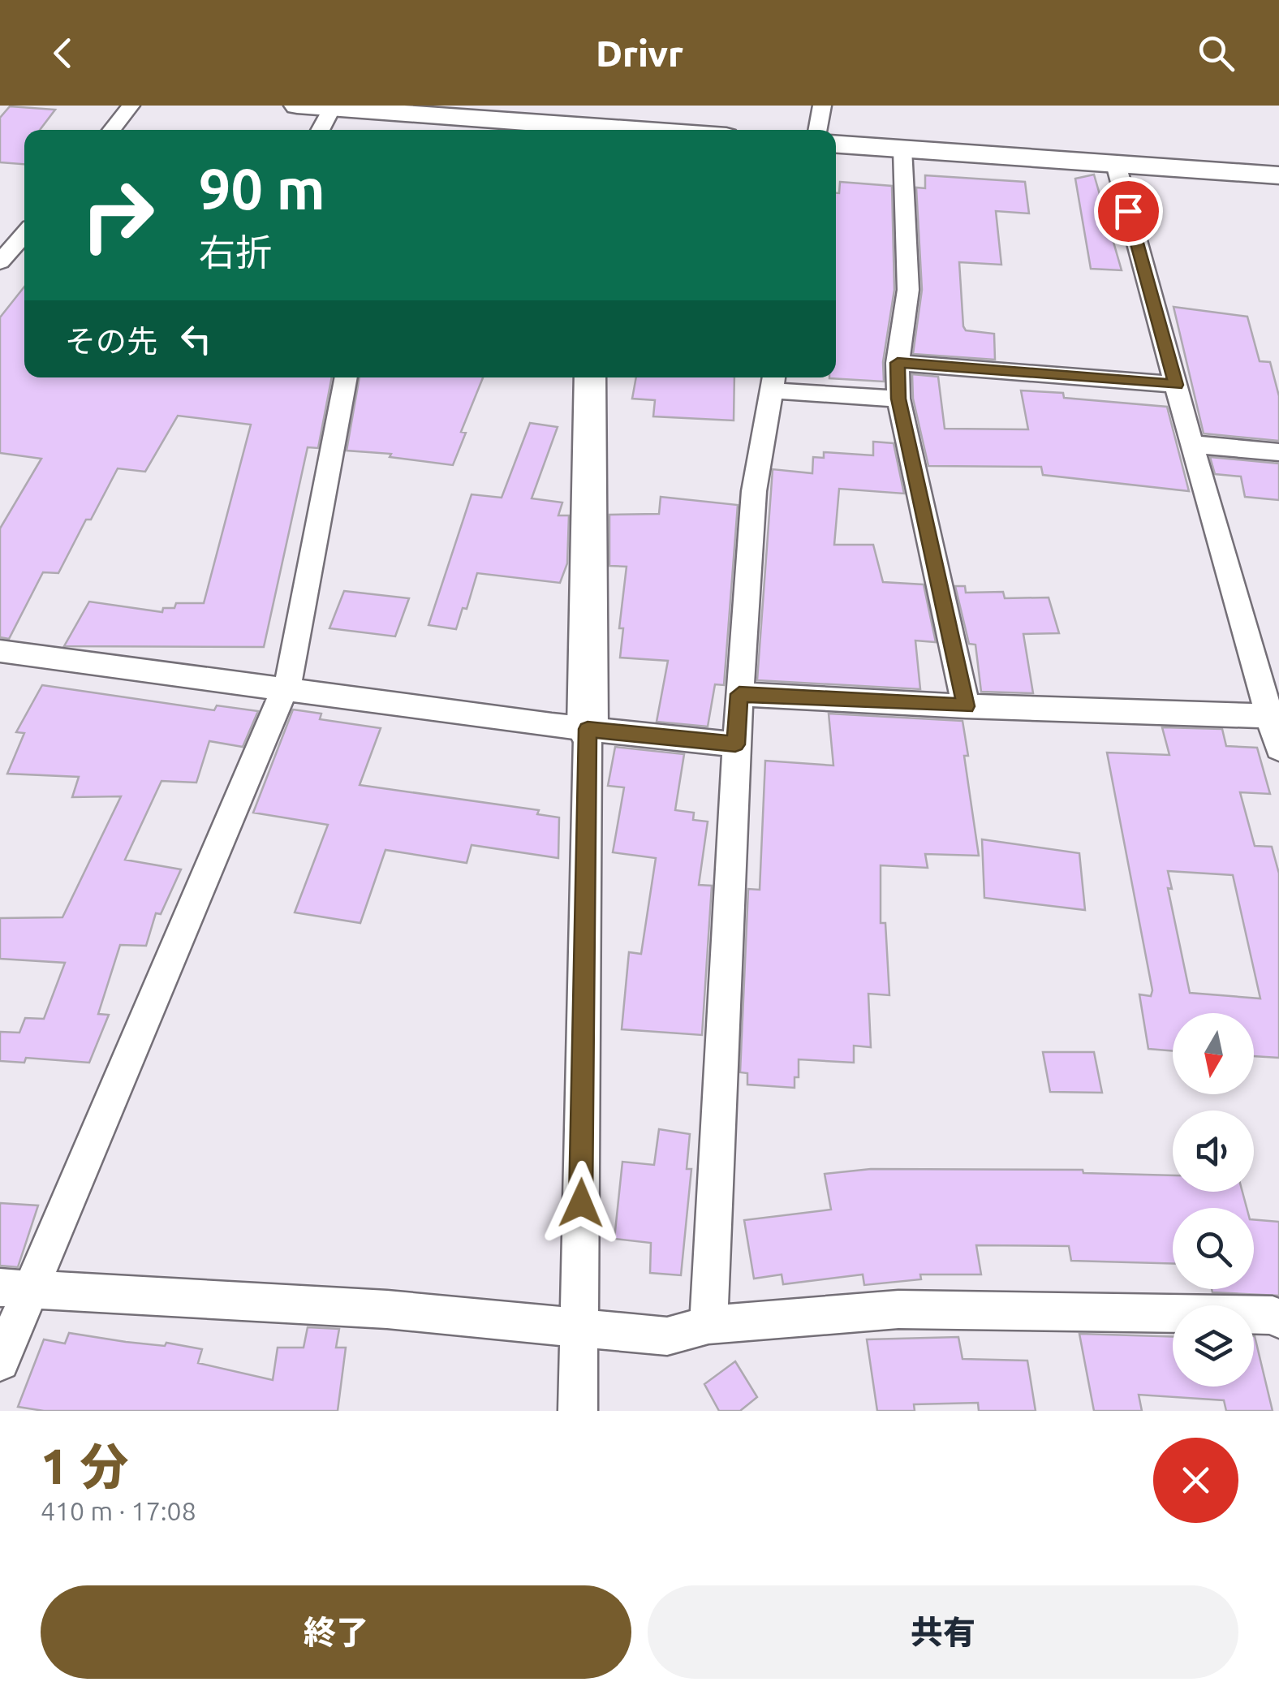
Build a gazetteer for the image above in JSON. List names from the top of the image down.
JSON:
{
  "north": "bottom",
  "page": {
    "header": "Drivr",
    "turn": ["90 m", "右折"],
    "then": "その先",
    "heading": ["1 分", "410 m · 17:08"],
    "buttons": ["終了", "共有"]
  }
}
